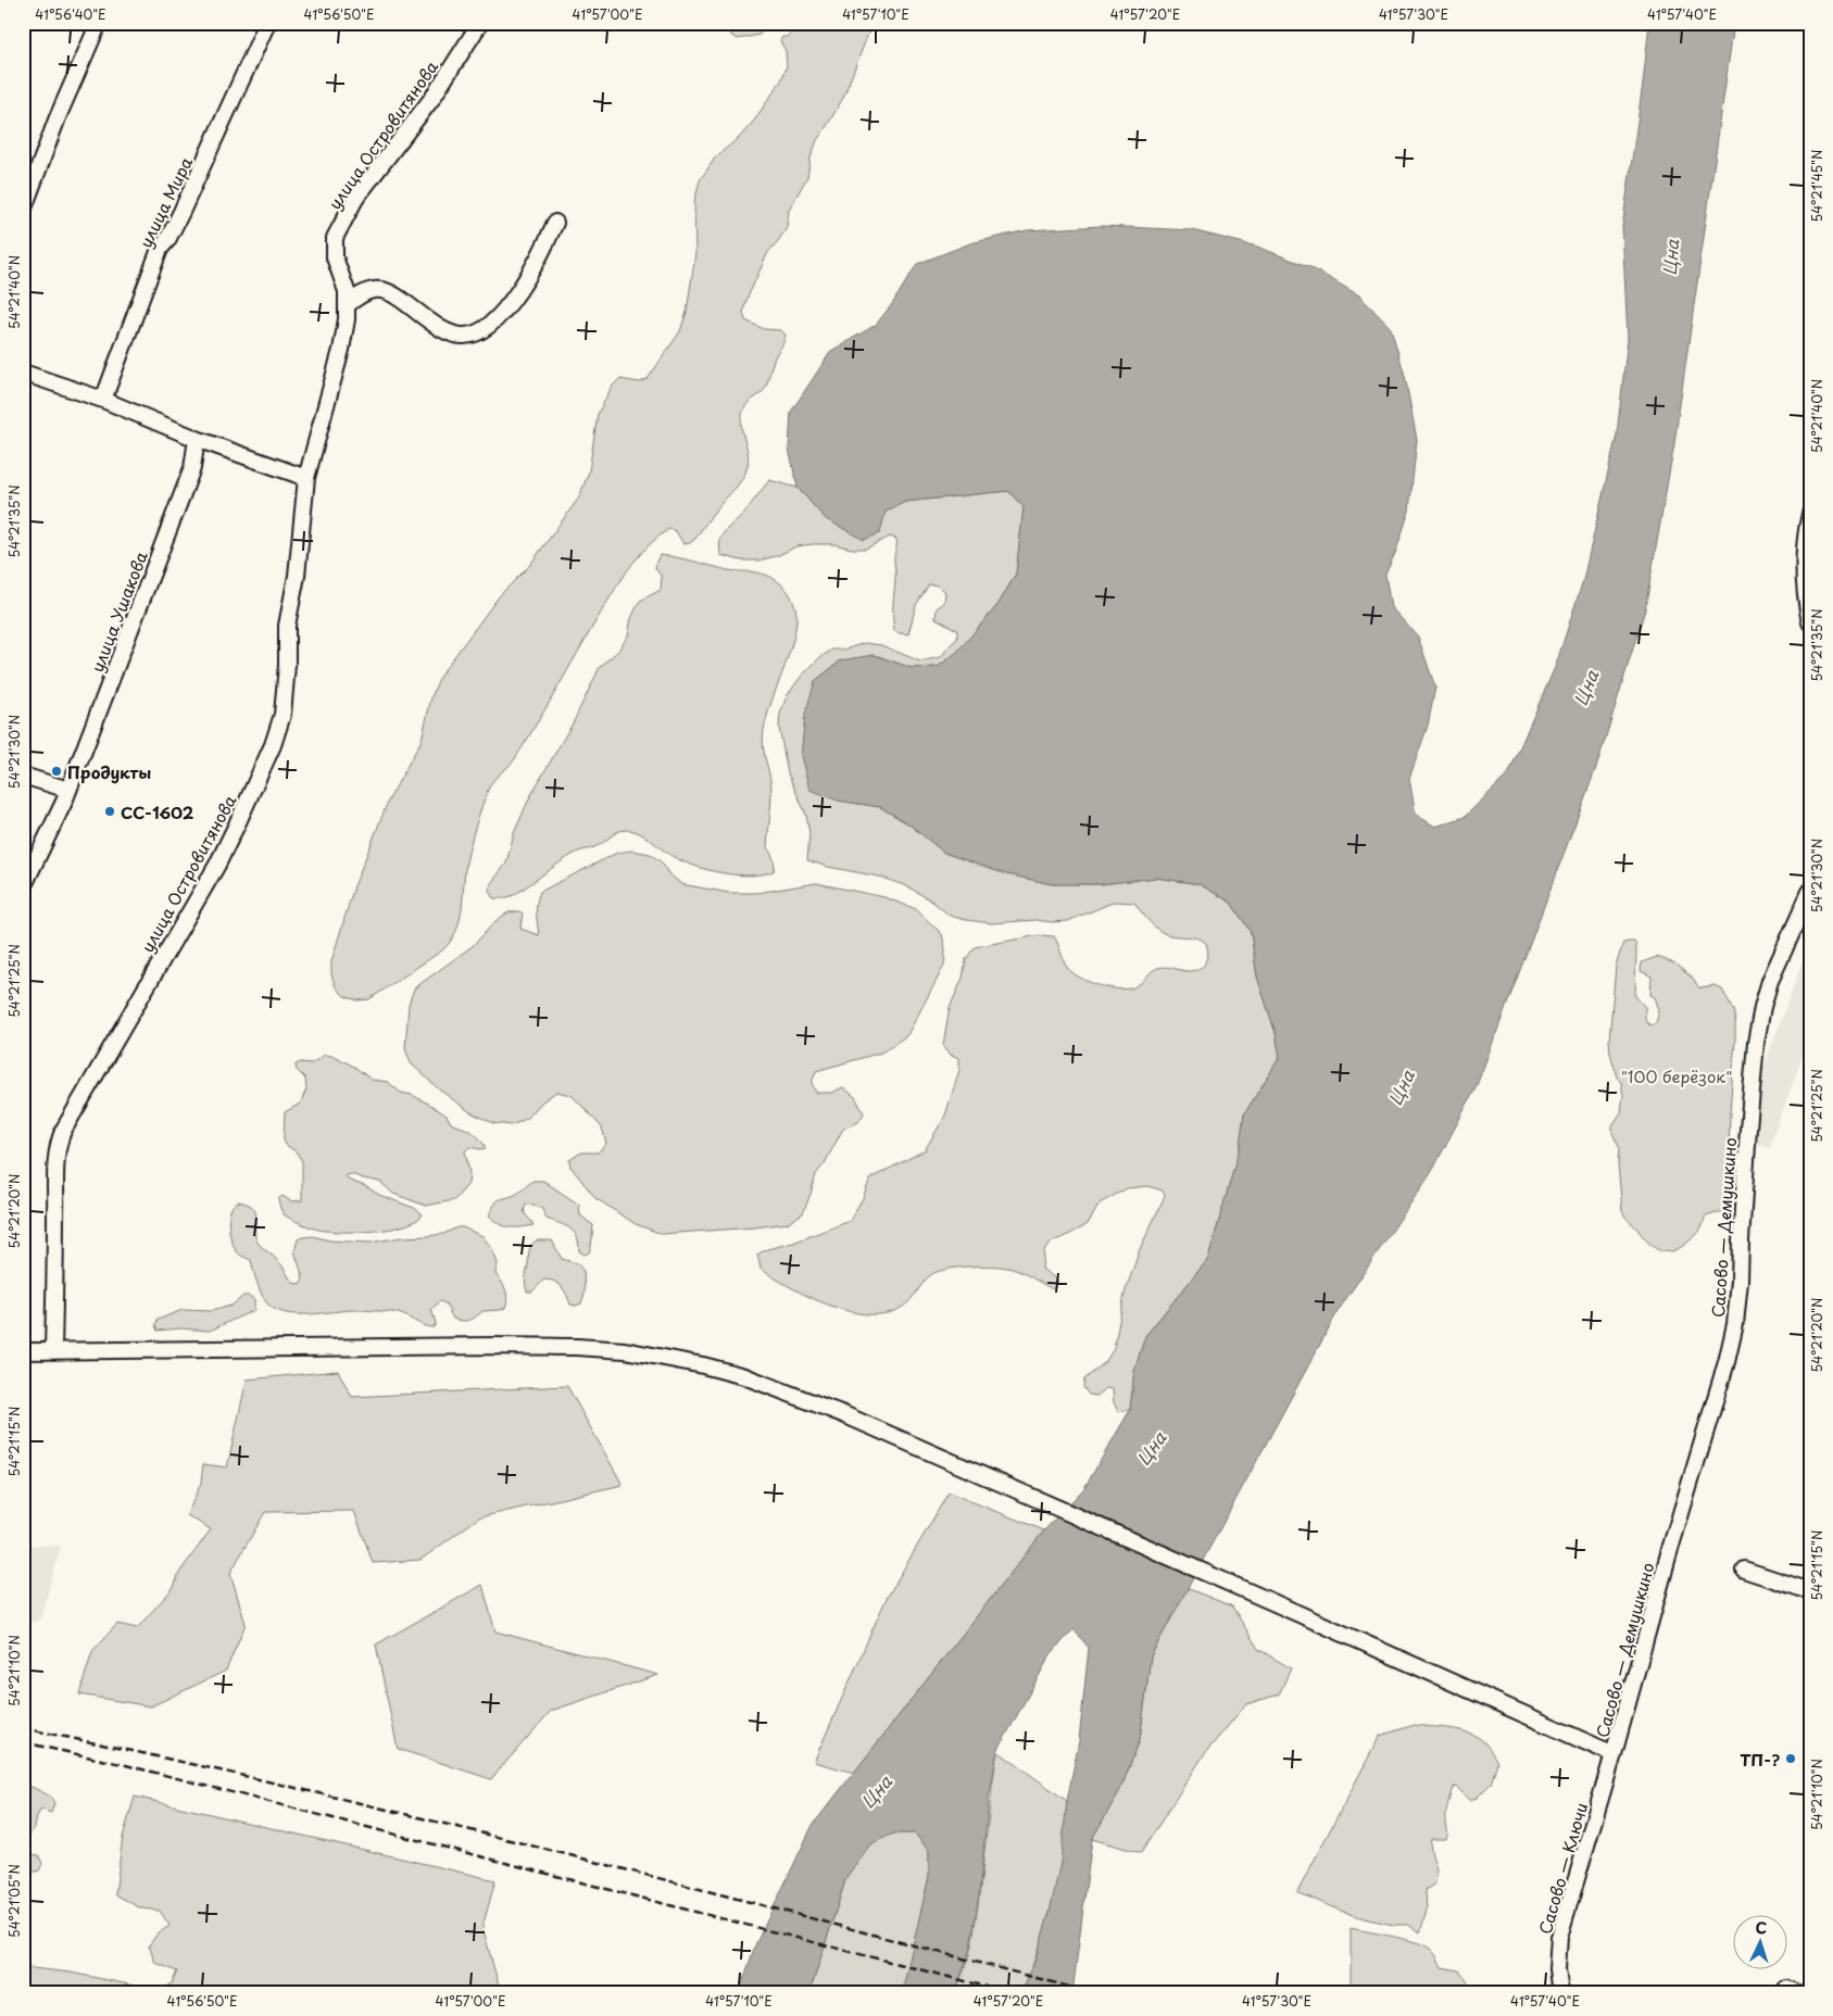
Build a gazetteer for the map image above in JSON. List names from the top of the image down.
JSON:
{
  "streets": {
    "street": [
      "улица Островитянова",
      "улица Мира",
      "улица Ушакова",
      "Сасово — Демушкино",
      "Сасово — Ключи"
    ]
  },
  "crossings": [
    ["Сасово — Демушкино", "Сасово — Ключи"]
  ],
  "water": ["Цна"],
  "parks": ["\"100 берёзок\""],
  "places": ["Продукты", "СС-1602", "ТП-?"],
  "north": "top",
  "coordinates": [
    "41°56'40\"E",
    "41°56'50\"E",
    "41°57'00\"E",
    "41°57'10\"E",
    "41°57'20\"E",
    "41°57'30\"E",
    "41°57'40\"E",
    "54°21'45\"N",
    "54°21'40\"N",
    "54°21'35\"N",
    "54°21'30\"N",
    "54°21'25\"N",
    "54°21'20\"N",
    "54°21'15\"N",
    "54°21'10\"N",
    "54°21'05\"N"
  ]
}
